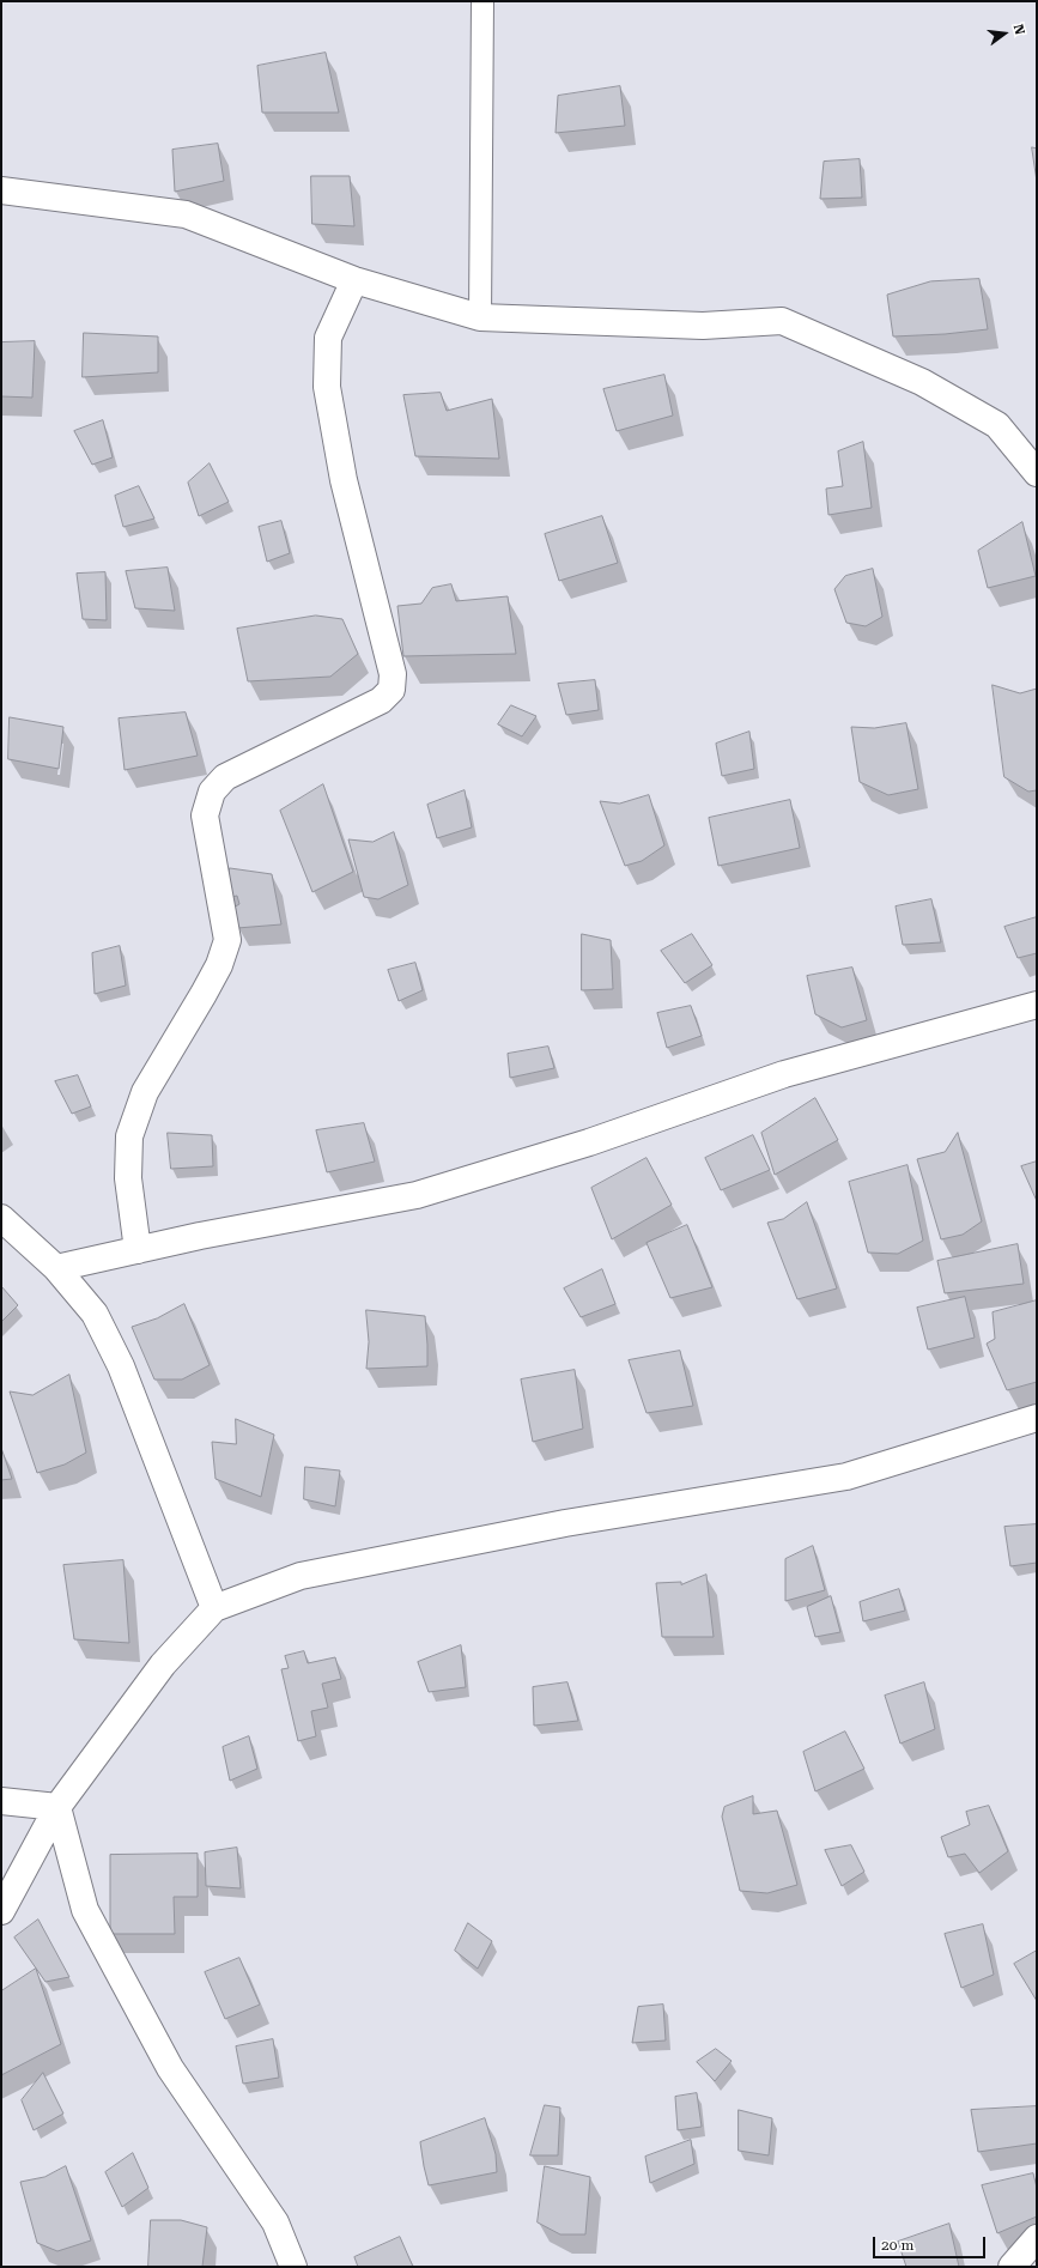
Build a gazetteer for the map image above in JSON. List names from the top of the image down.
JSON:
{
  "scale_bar": "20 m",
  "north": "right"
}
